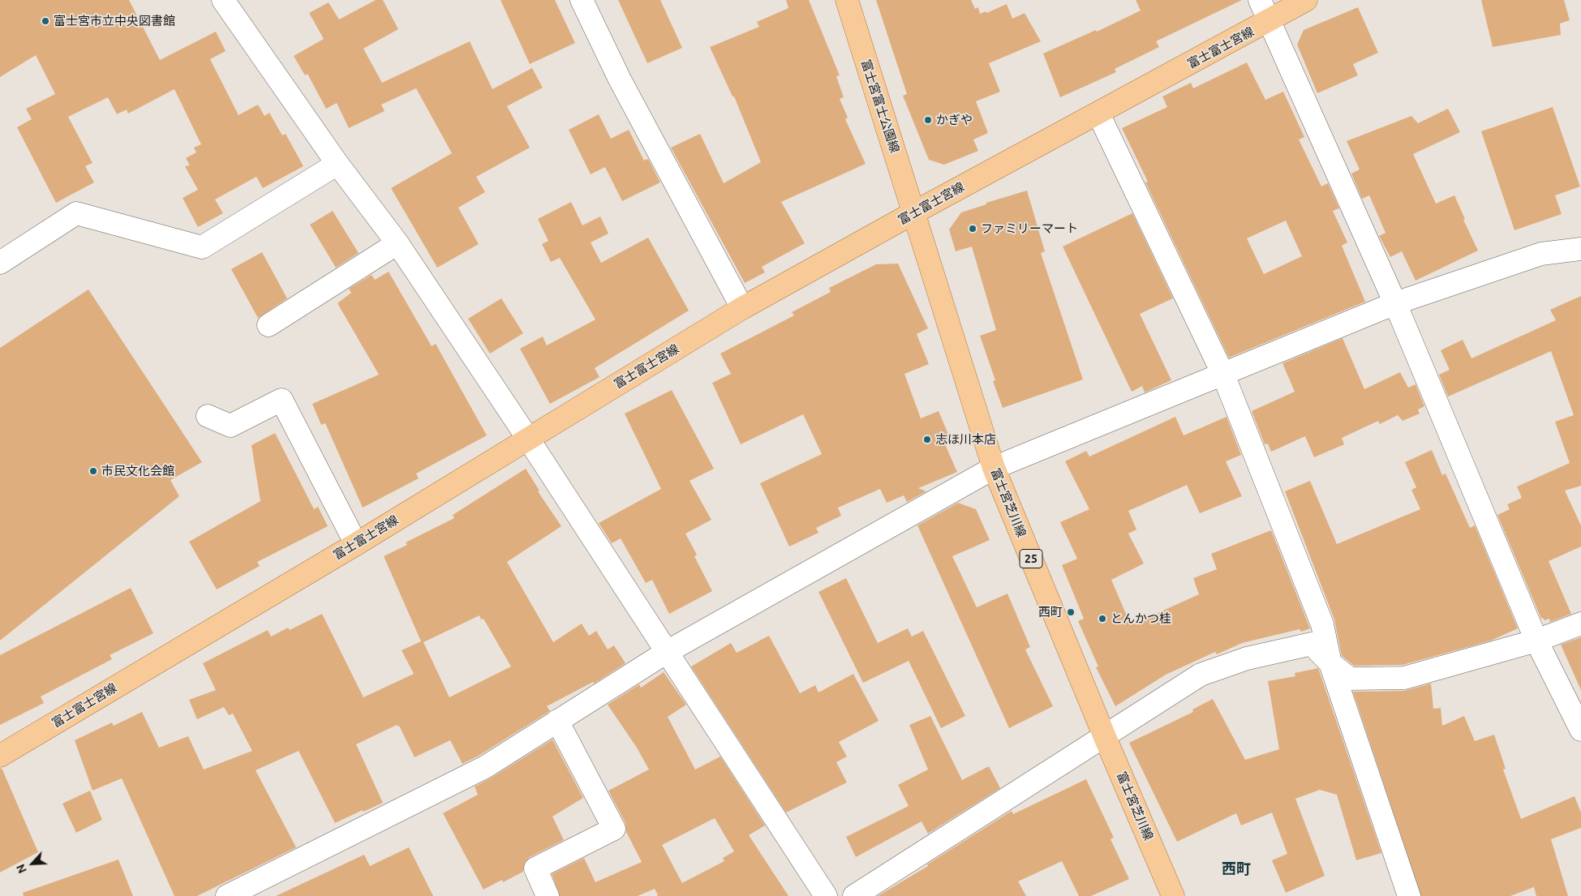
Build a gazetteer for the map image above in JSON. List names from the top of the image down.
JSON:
{
  "streets": {
    "main road": [
      "富士富士宮線",
      "富士宮富士公園線",
      "富士宮芝川線",
      "25"
    ]
  },
  "crossings": [
    ["富士富士宮線", "富士宮富士公園線"],
    ["富士富士宮線", "富士宮芝川線"],
    ["富士宮富士公園線", "富士宮芝川線"]
  ],
  "districts": ["西町"],
  "places": [
    "富士宮市立中央図書館",
    "かぎや",
    "ファミリーマート",
    "志ほ川本店",
    "市民文化会館",
    "西町",
    "とんかつ桂"
  ],
  "north": "bottom left"
}
